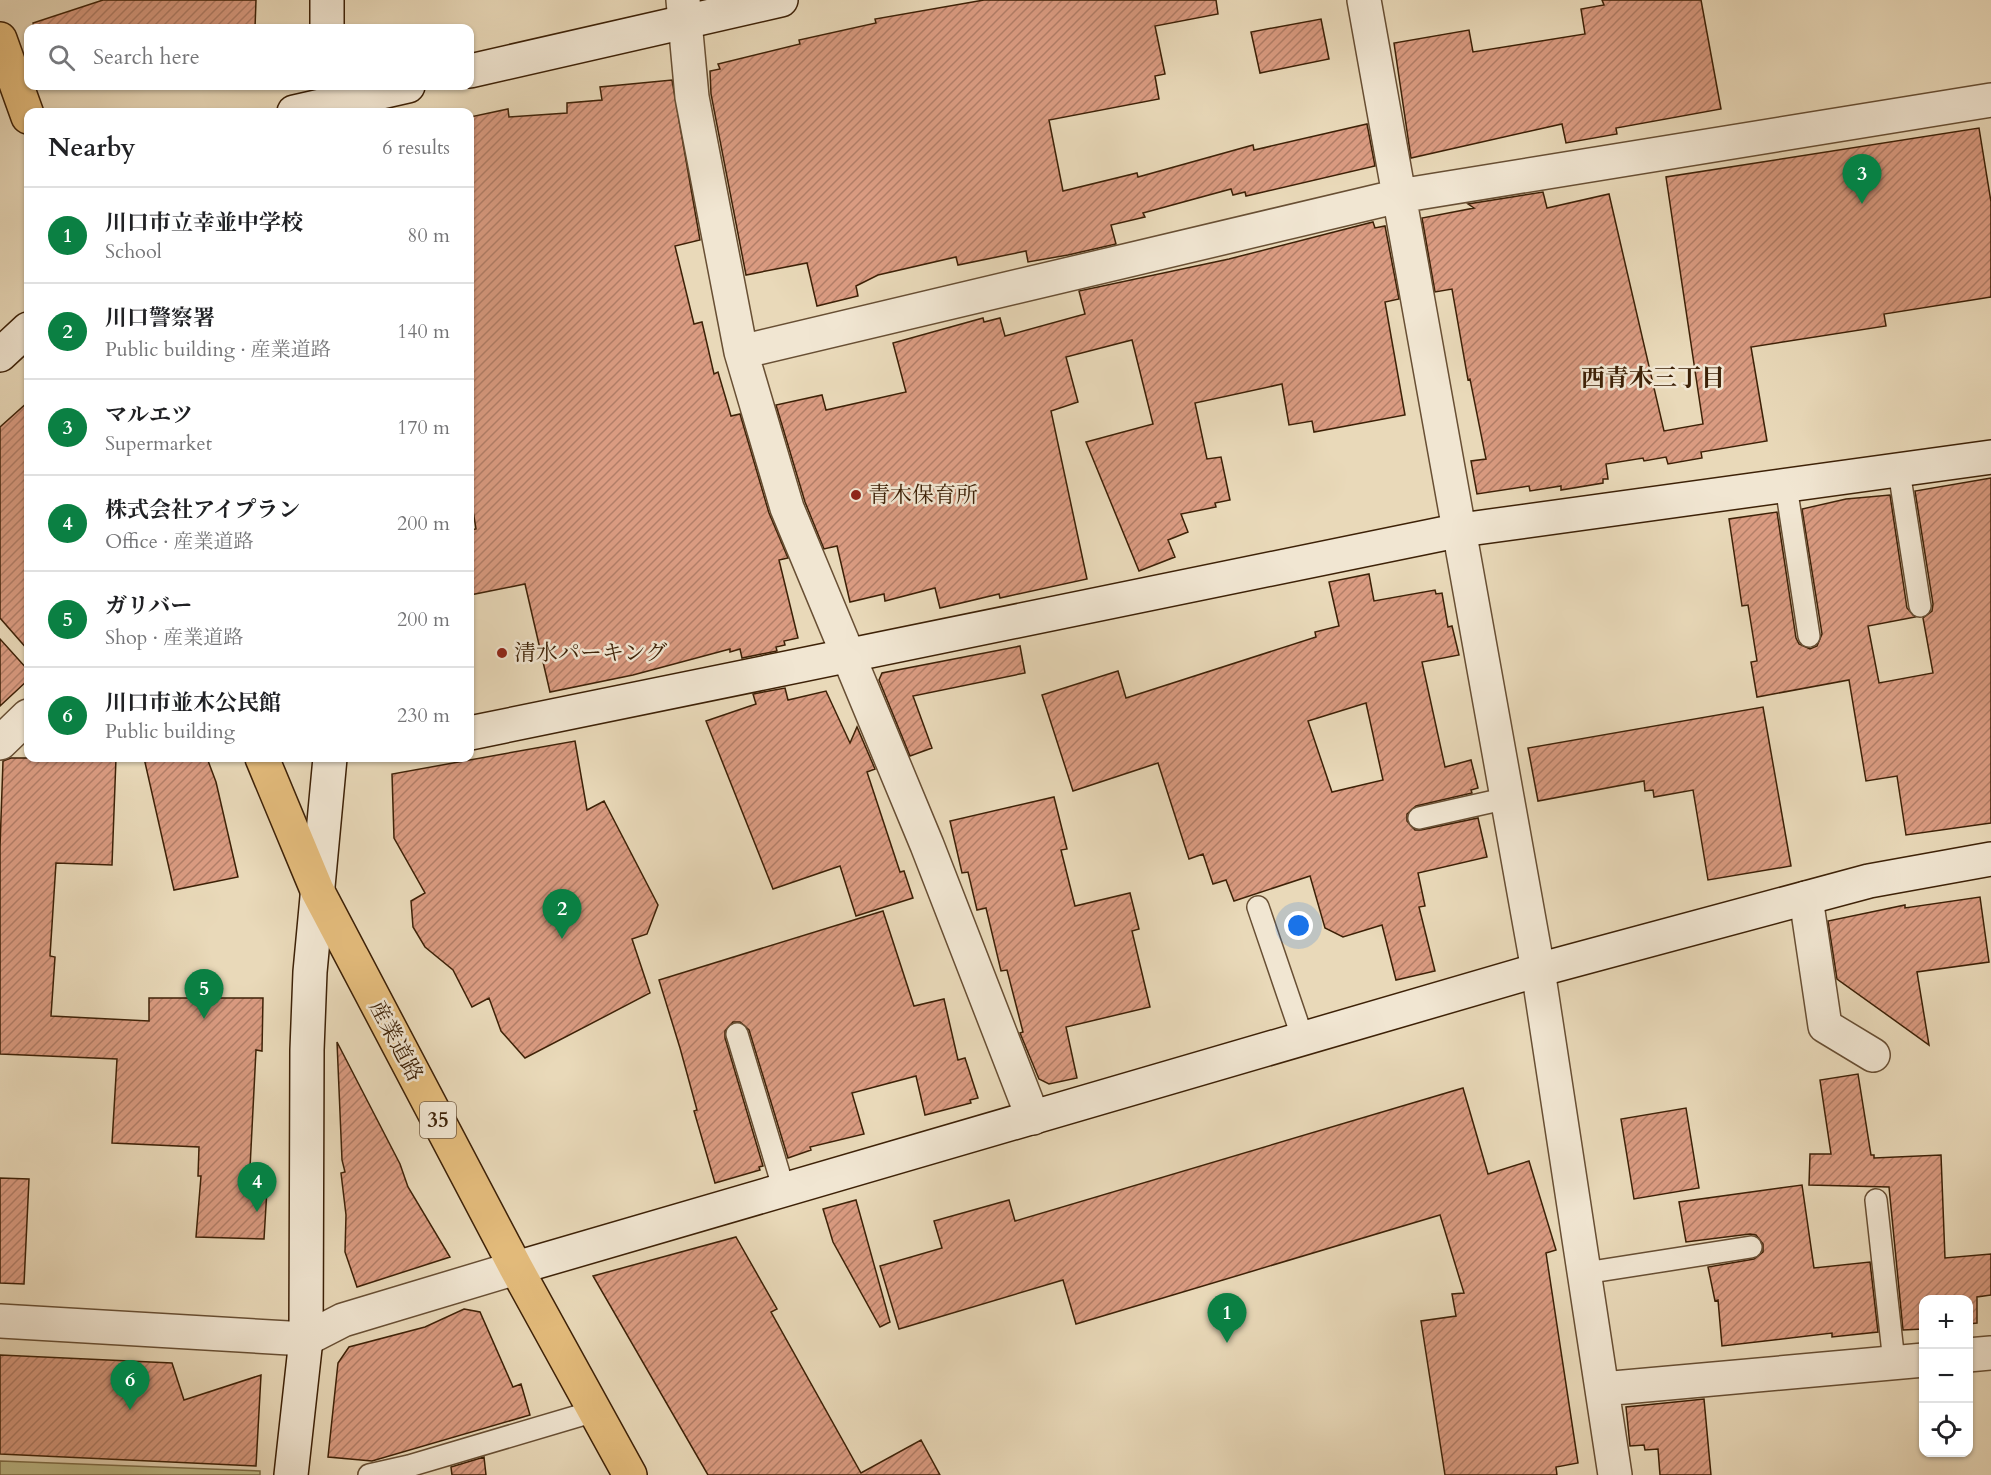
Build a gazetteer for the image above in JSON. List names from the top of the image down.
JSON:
{
  "streets": {
    "main road": ["産業道路", "35"]
  },
  "districts": ["西青木三丁目"],
  "places": ["青木保育所", "清水パーキング"],
  "page": {
    "search": "Search here",
    "heading": ["Nearby", "6 results"],
    "pins": [
      "3",
      "2",
      "5",
      "4",
      "1",
      "6"
    ],
    "list": [
      {
        "mark": "1",
        "name": "川口市立幸並中学校",
        "note": "School",
        "value": "80 m"
      },
      {
        "mark": "2",
        "name": "川口警察署",
        "note": "Public building · 産業道路",
        "value": "140 m"
      },
      {
        "mark": "3",
        "name": "マルエツ",
        "note": "Supermarket",
        "value": "170 m"
      },
      {
        "mark": "4",
        "name": "株式会社アイプラン",
        "note": "Office · 産業道路",
        "value": "200 m"
      },
      {
        "mark": "5",
        "name": "ガリバー",
        "note": "Shop · 産業道路",
        "value": "200 m"
      },
      {
        "mark": "6",
        "name": "川口市並木公民館",
        "note": "Public building",
        "value": "230 m"
      }
    ],
    "map_buttons": ["+", "−"]
  }
}
